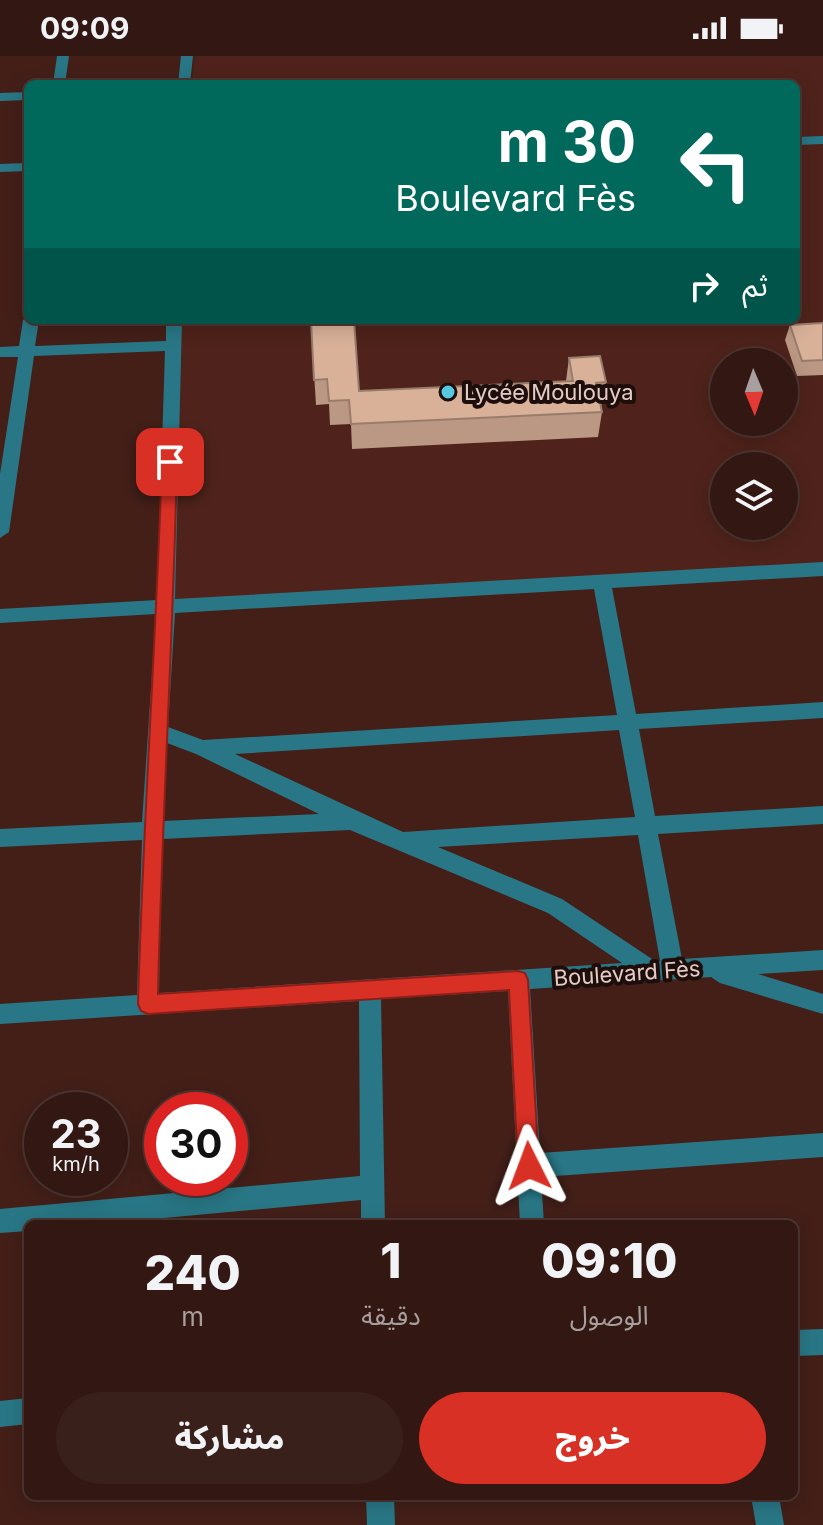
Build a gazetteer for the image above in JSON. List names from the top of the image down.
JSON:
{
  "streets": {
    "street": ["Boulevard Fès"]
  },
  "places": ["Lycée Moulouya"],
  "north": "bottom",
  "page": {
    "status": "09:09",
    "turn": ["30 m", "Boulevard Fès"],
    "then": "ثم",
    "speed": "23 km/h",
    "limit": "30",
    "eta": [
      "09:10",
      "الوصول",
      "1",
      "دقيقة",
      "240",
      "m"
    ],
    "buttons": ["خروج", "مشاركة"]
  }
}
